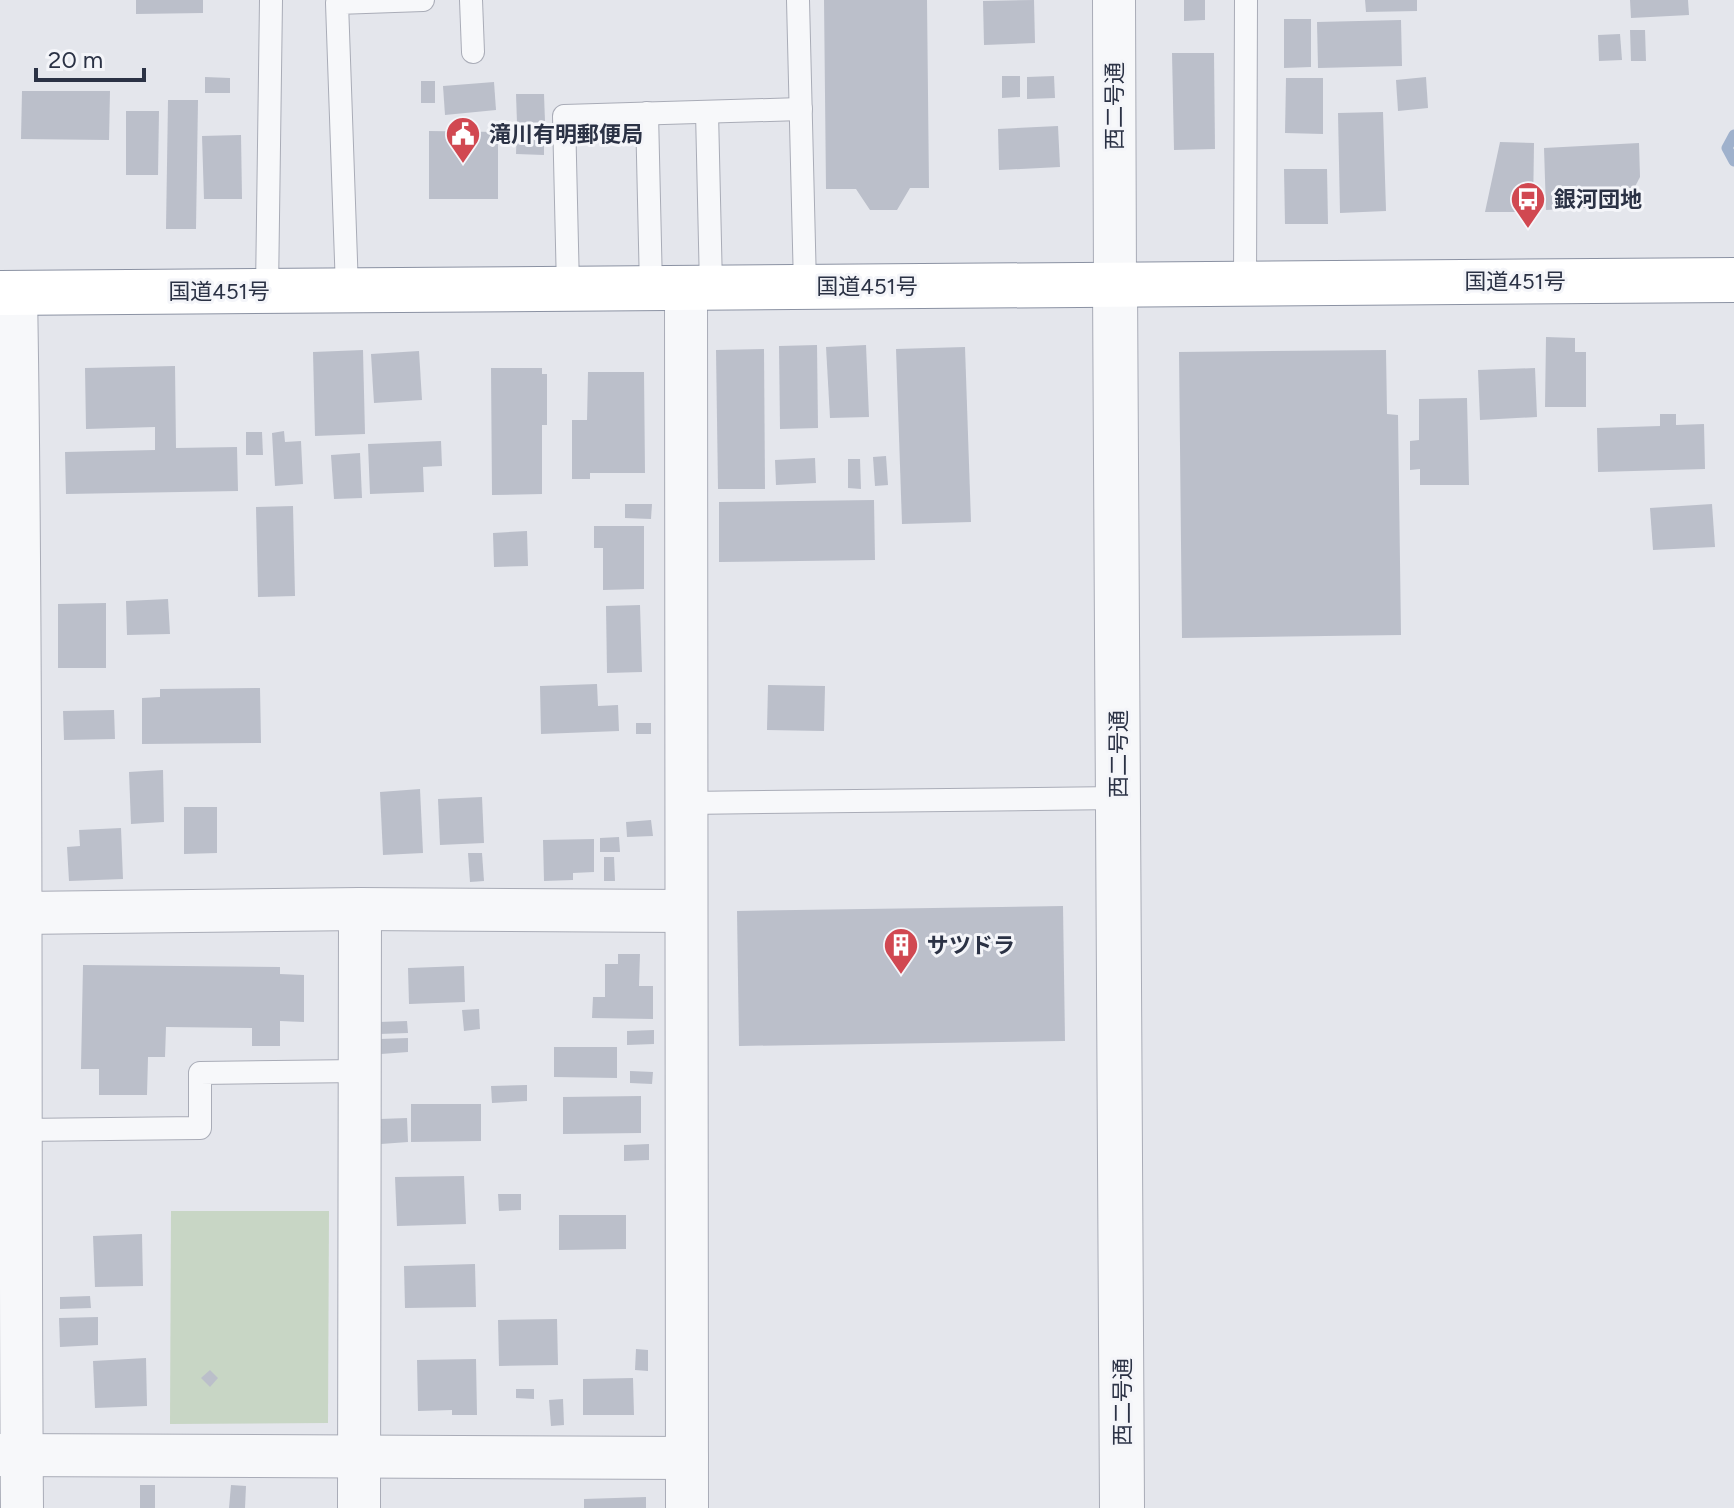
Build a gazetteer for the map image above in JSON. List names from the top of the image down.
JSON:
{
  "streets": {
    "highway": ["国道451号"],
    "street": ["西二号通"]
  },
  "crossings": [
    ["西二号通", "国道451号"]
  ],
  "places": {
    "public building": ["滝川有明郵便局"],
    "bus stop": ["銀河団地"],
    "building": ["サツドラ"]
  },
  "scale_bar": "20 m"
}
